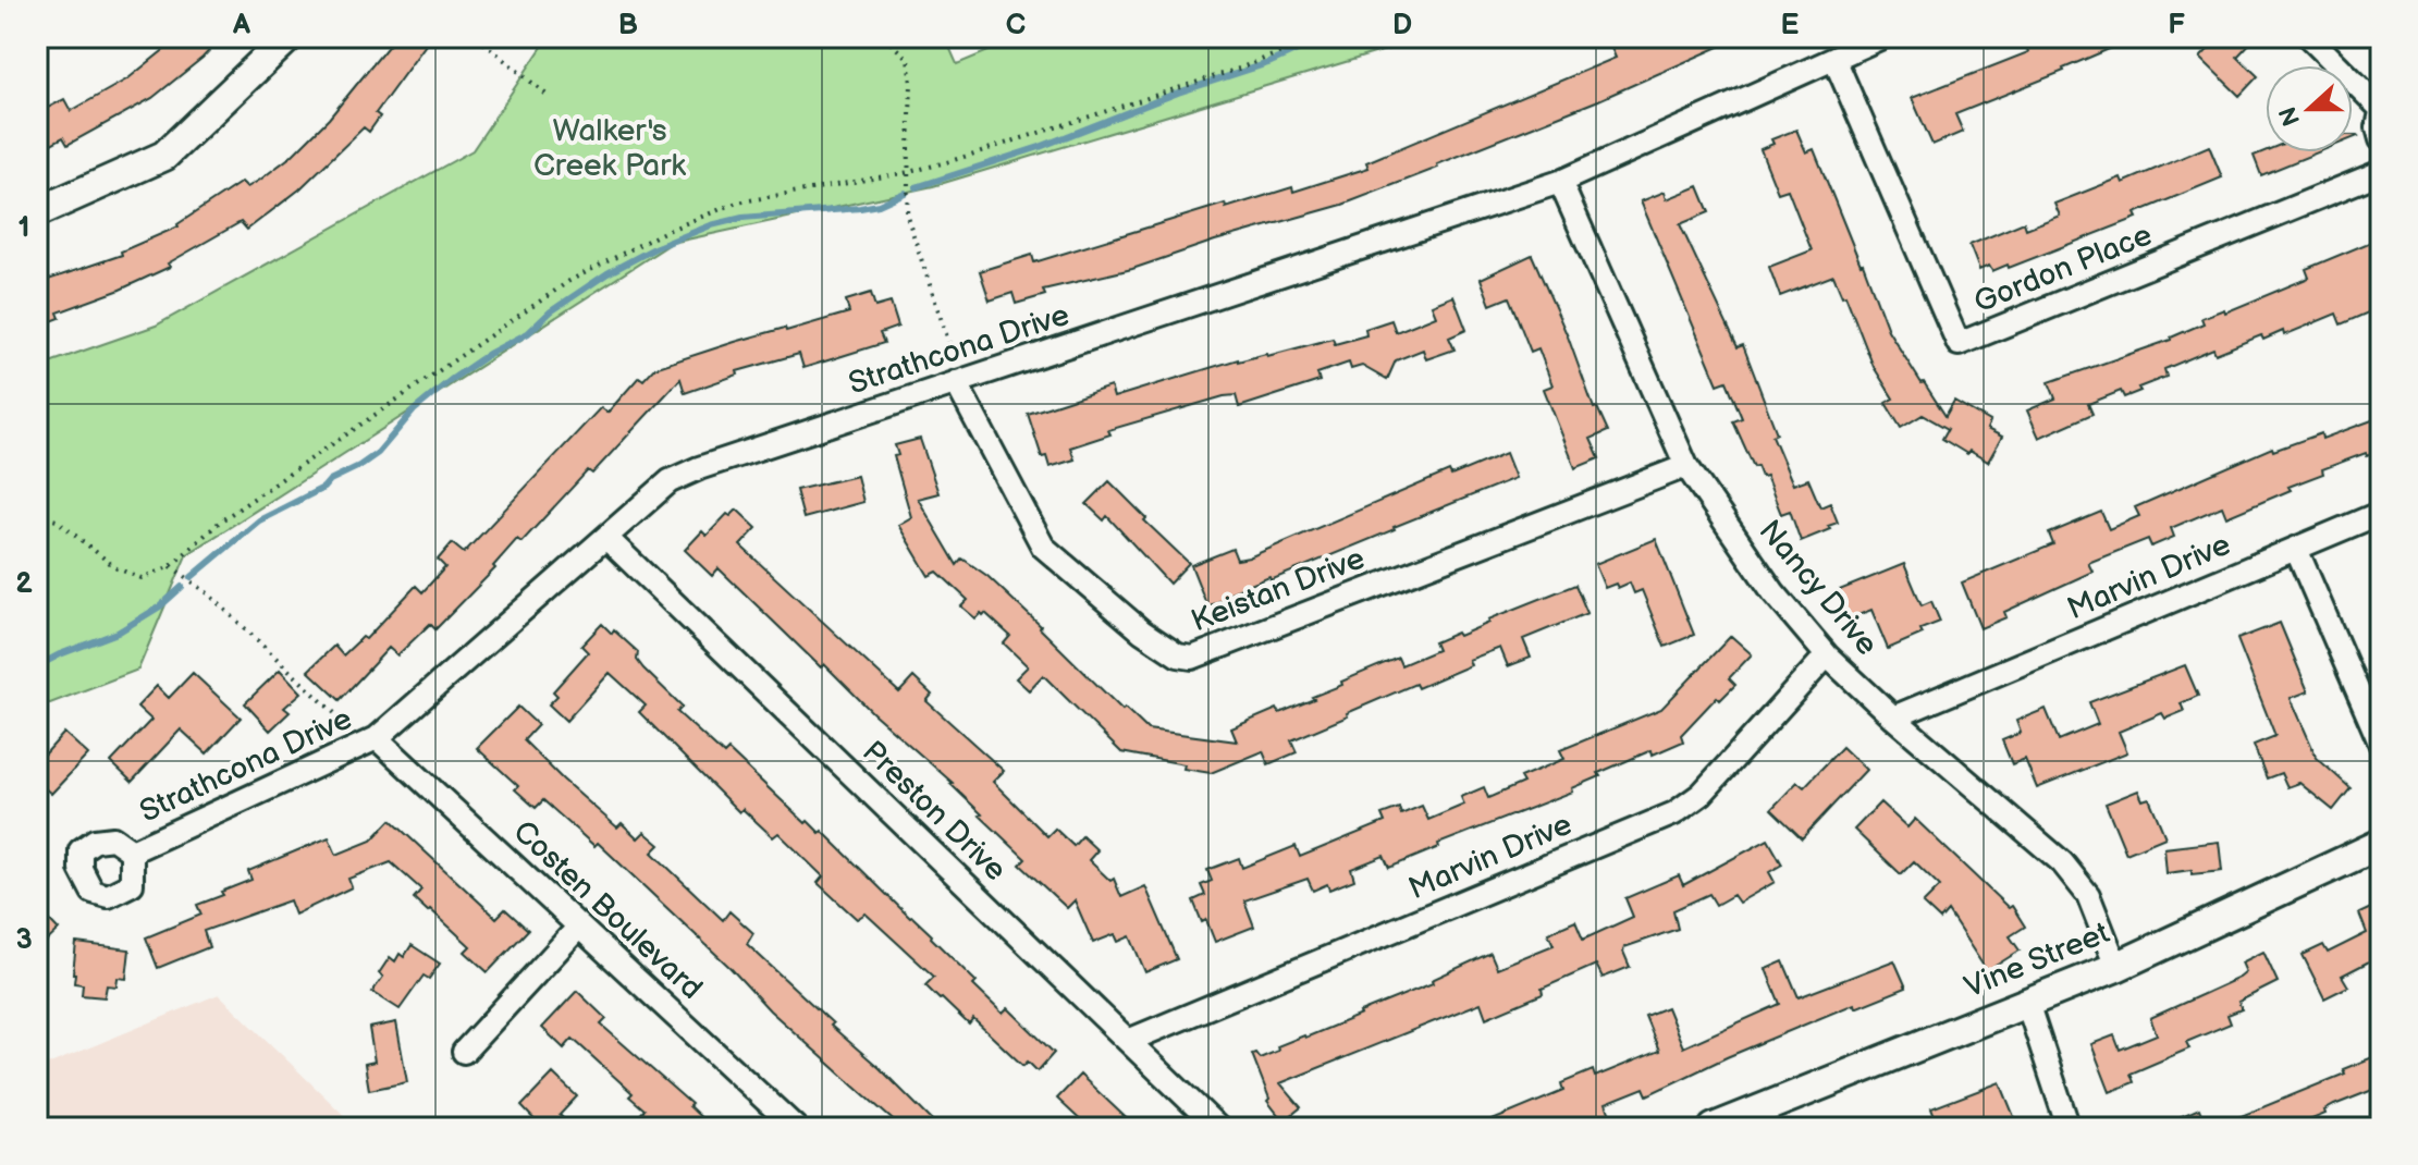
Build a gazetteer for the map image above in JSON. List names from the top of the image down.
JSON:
{
  "streets": {
    "street": [
      "Gordon Place",
      "Strathcona Drive",
      "Marvin Drive",
      "Nancy Drive",
      "Keistan Drive",
      "Preston Drive",
      "Costen Boulevard",
      "Vine Street"
    ]
  },
  "crossings": [
    ["Gordon Place", "Strathcona Drive"],
    ["Strathcona Drive", "Nancy Drive"],
    ["Strathcona Drive", "Keistan Drive"],
    ["Strathcona Drive", "Preston Drive"],
    ["Strathcona Drive", "Costen Boulevard"],
    ["Marvin Drive", "Nancy Drive"],
    ["Marvin Drive", "Preston Drive"],
    ["Nancy Drive", "Keistan Drive"],
    ["Nancy Drive", "Vine Street"]
  ],
  "parks": ["Walker's Creek Park"],
  "north": "left",
  "grid": {
    "columns": [
      "A",
      "B",
      "C",
      "D",
      "E",
      "F"
    ],
    "rows": ["1", "2", "3"]
  }
}
